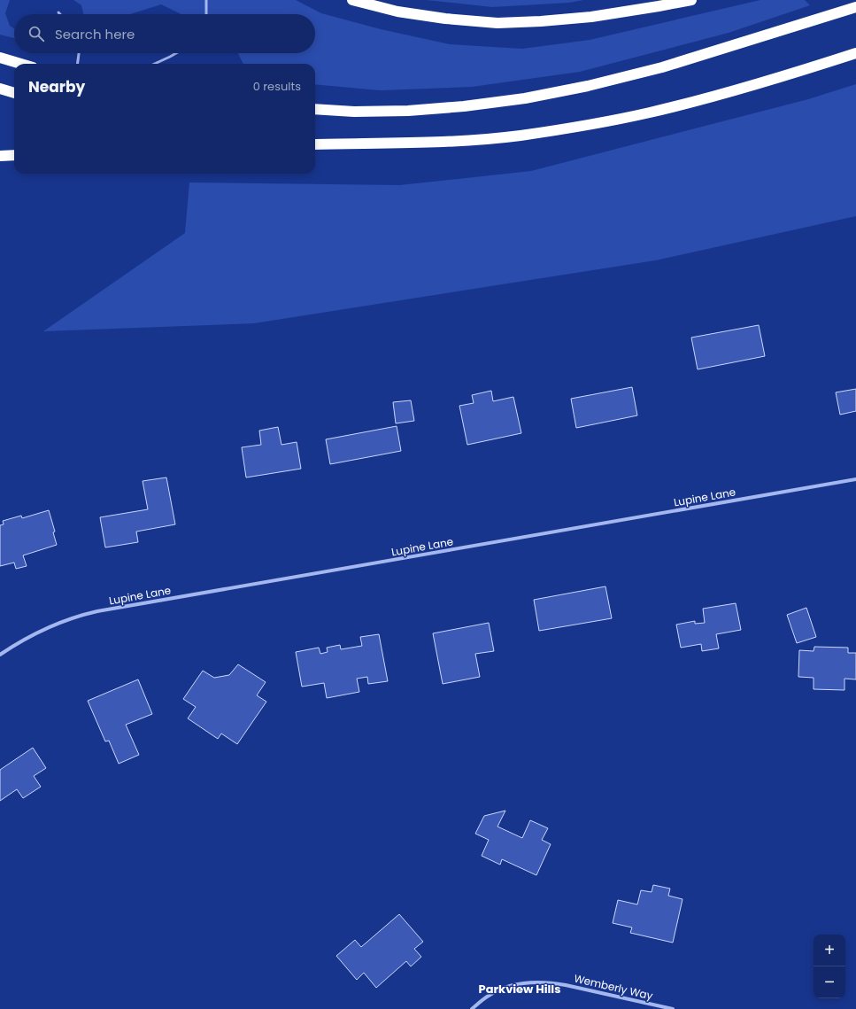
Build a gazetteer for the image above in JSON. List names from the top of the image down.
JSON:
{
  "streets": {
    "street": ["Lupine Lane", "Wemberly Way"]
  },
  "districts": ["Parkview Hills"],
  "page": {
    "search": "Search here",
    "heading": ["Nearby", "0 results"],
    "map_buttons": ["+", "−"]
  }
}
